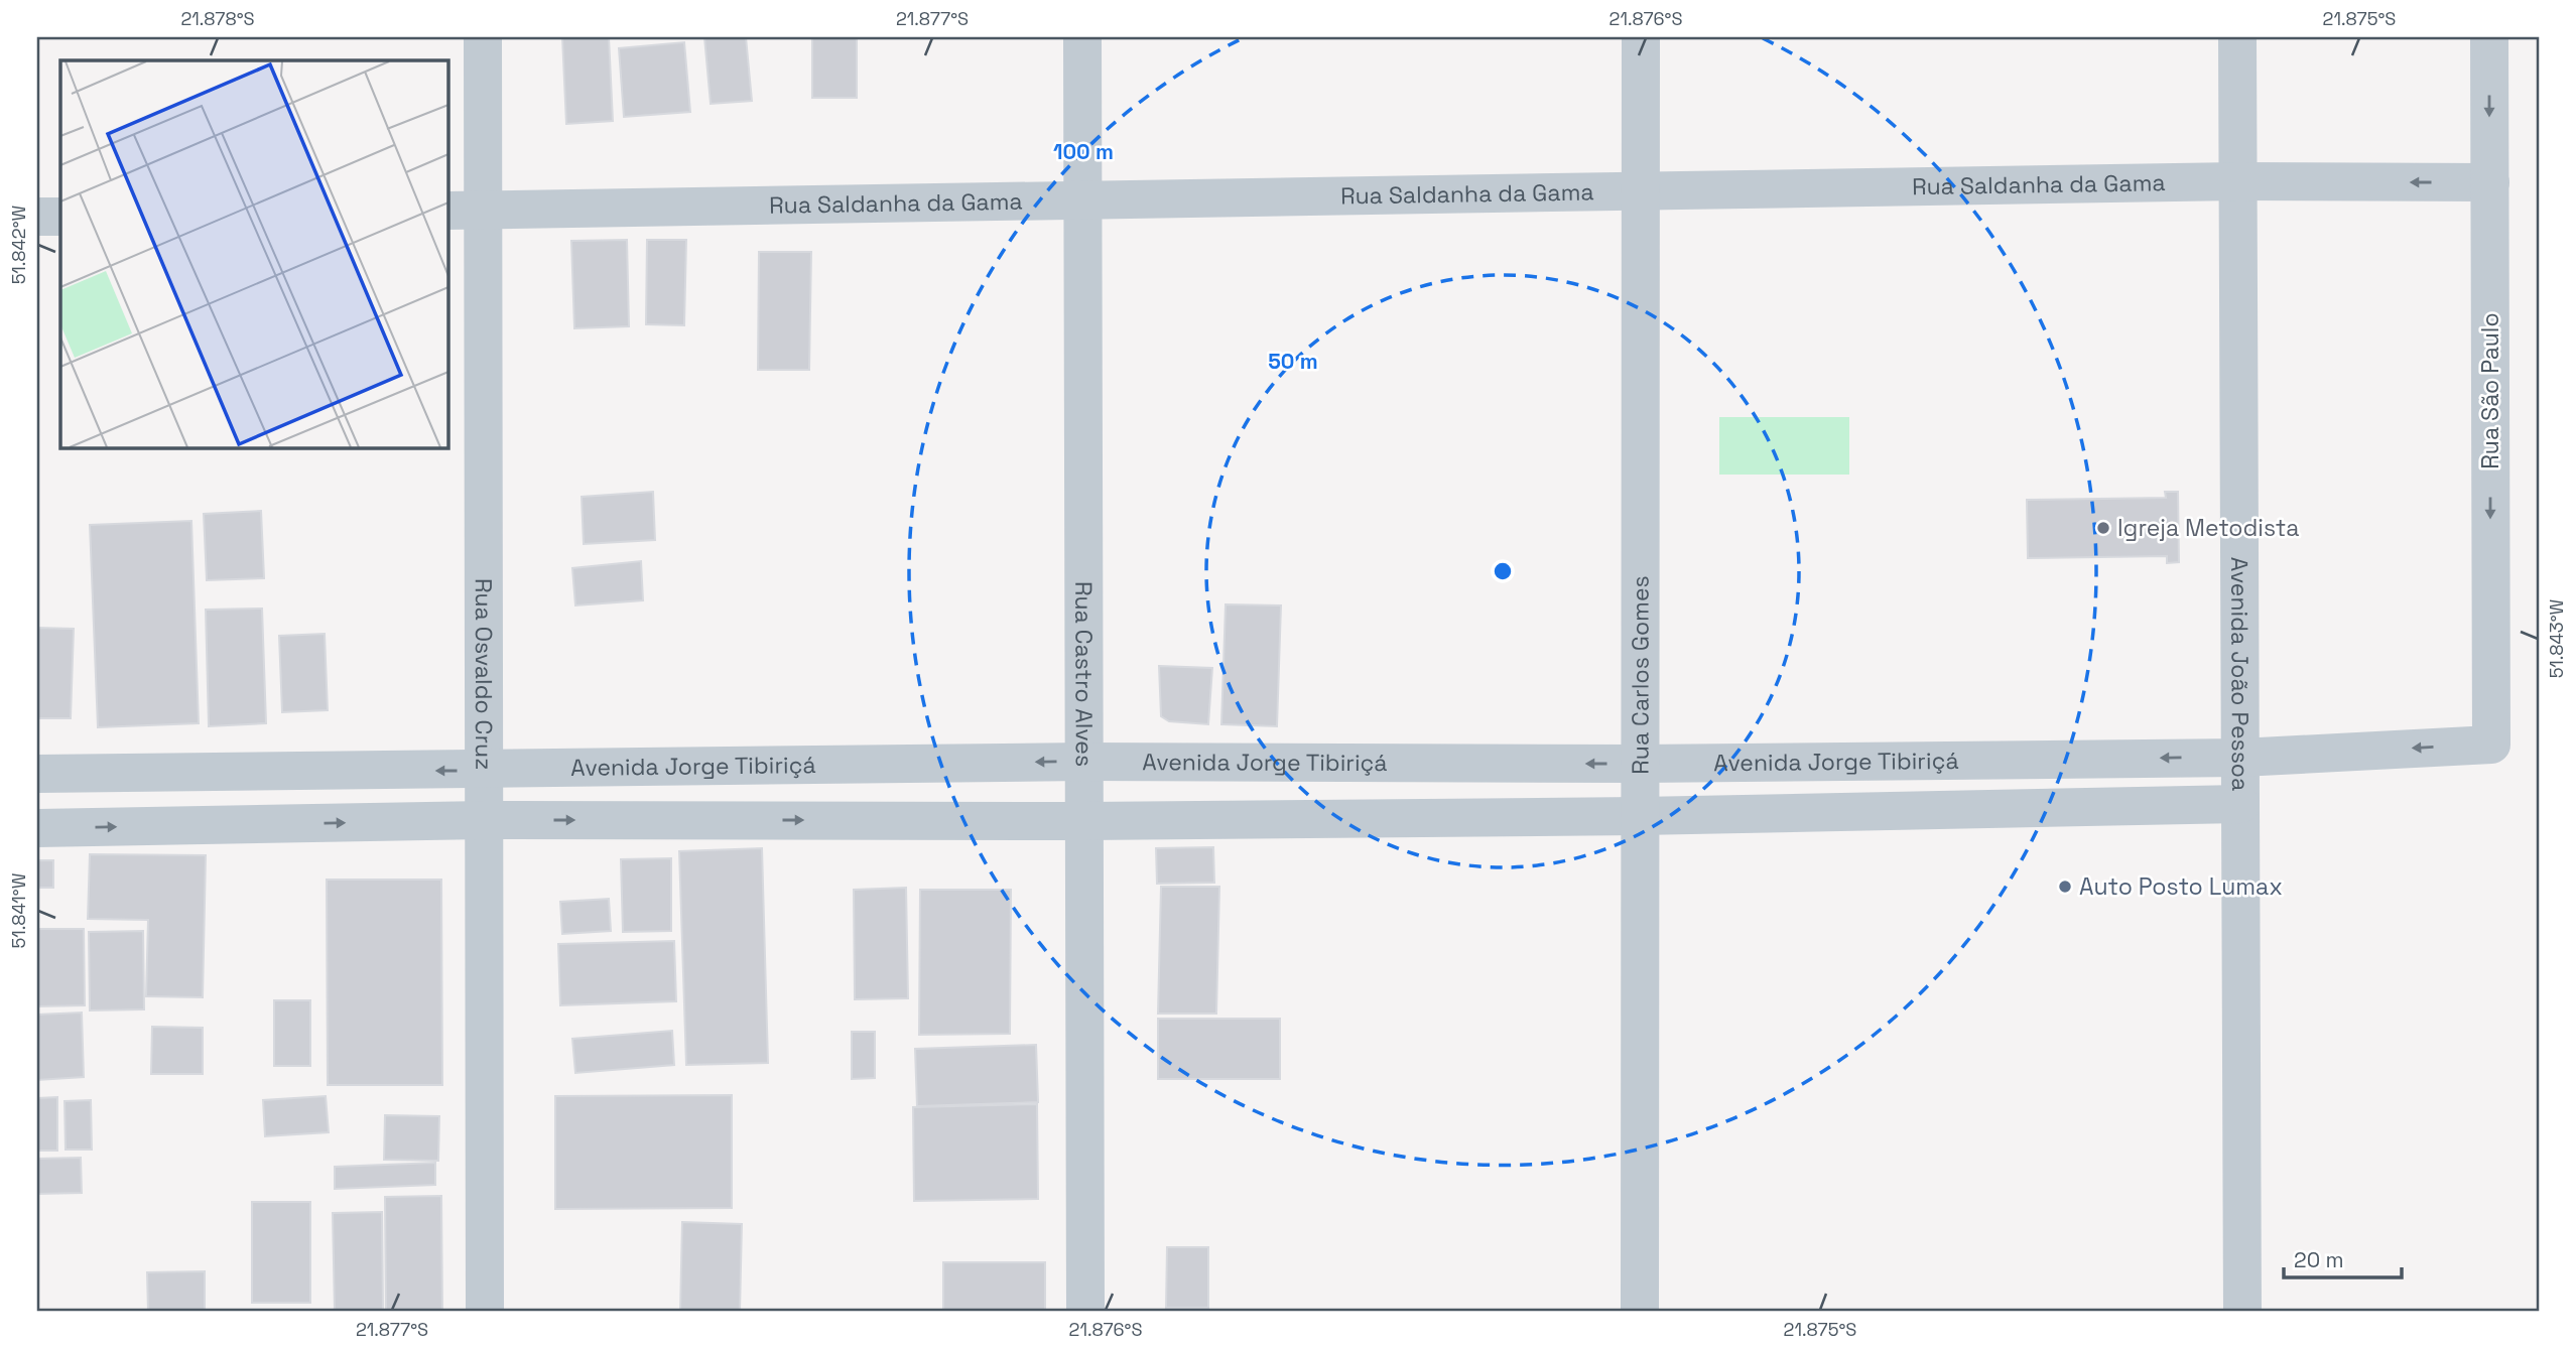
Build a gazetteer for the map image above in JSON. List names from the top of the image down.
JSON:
{
  "streets": {
    "street": [
      "Rua Saldanha da Gama",
      "Rua São Paulo",
      "Rua Carlos Gomes",
      "Rua Osvaldo Cruz",
      "Rua Castro Alves",
      "Avenida João Pessoa",
      "Avenida Jorge Tibiriçá"
    ]
  },
  "crossings": [
    ["Rua Saldanha da Gama", "Rua São Paulo"],
    ["Rua Saldanha da Gama", "Rua Carlos Gomes"],
    ["Rua Saldanha da Gama", "Rua Osvaldo Cruz"],
    ["Rua Saldanha da Gama", "Rua Castro Alves"],
    ["Rua Saldanha da Gama", "Avenida João Pessoa"],
    ["Rua São Paulo", "Avenida Jorge Tibiriçá"],
    ["Rua Carlos Gomes", "Avenida Jorge Tibiriçá"],
    ["Rua Osvaldo Cruz", "Avenida Jorge Tibiriçá"],
    ["Rua Castro Alves", "Avenida Jorge Tibiriçá"],
    ["Avenida João Pessoa", "Avenida Jorge Tibiriçá"]
  ],
  "one_way": ["Rua São Paulo"],
  "places": ["Igreja Metodista", "Auto Posto Lumax"],
  "scale_bar": "20 m",
  "coordinates": [
    "21.878°S",
    "21.877°S",
    "21.876°S",
    "21.875°S",
    "51.842°W",
    "51.843°W",
    "51.841°W"
  ],
  "rings": ["100 m", "50 m"]
}
